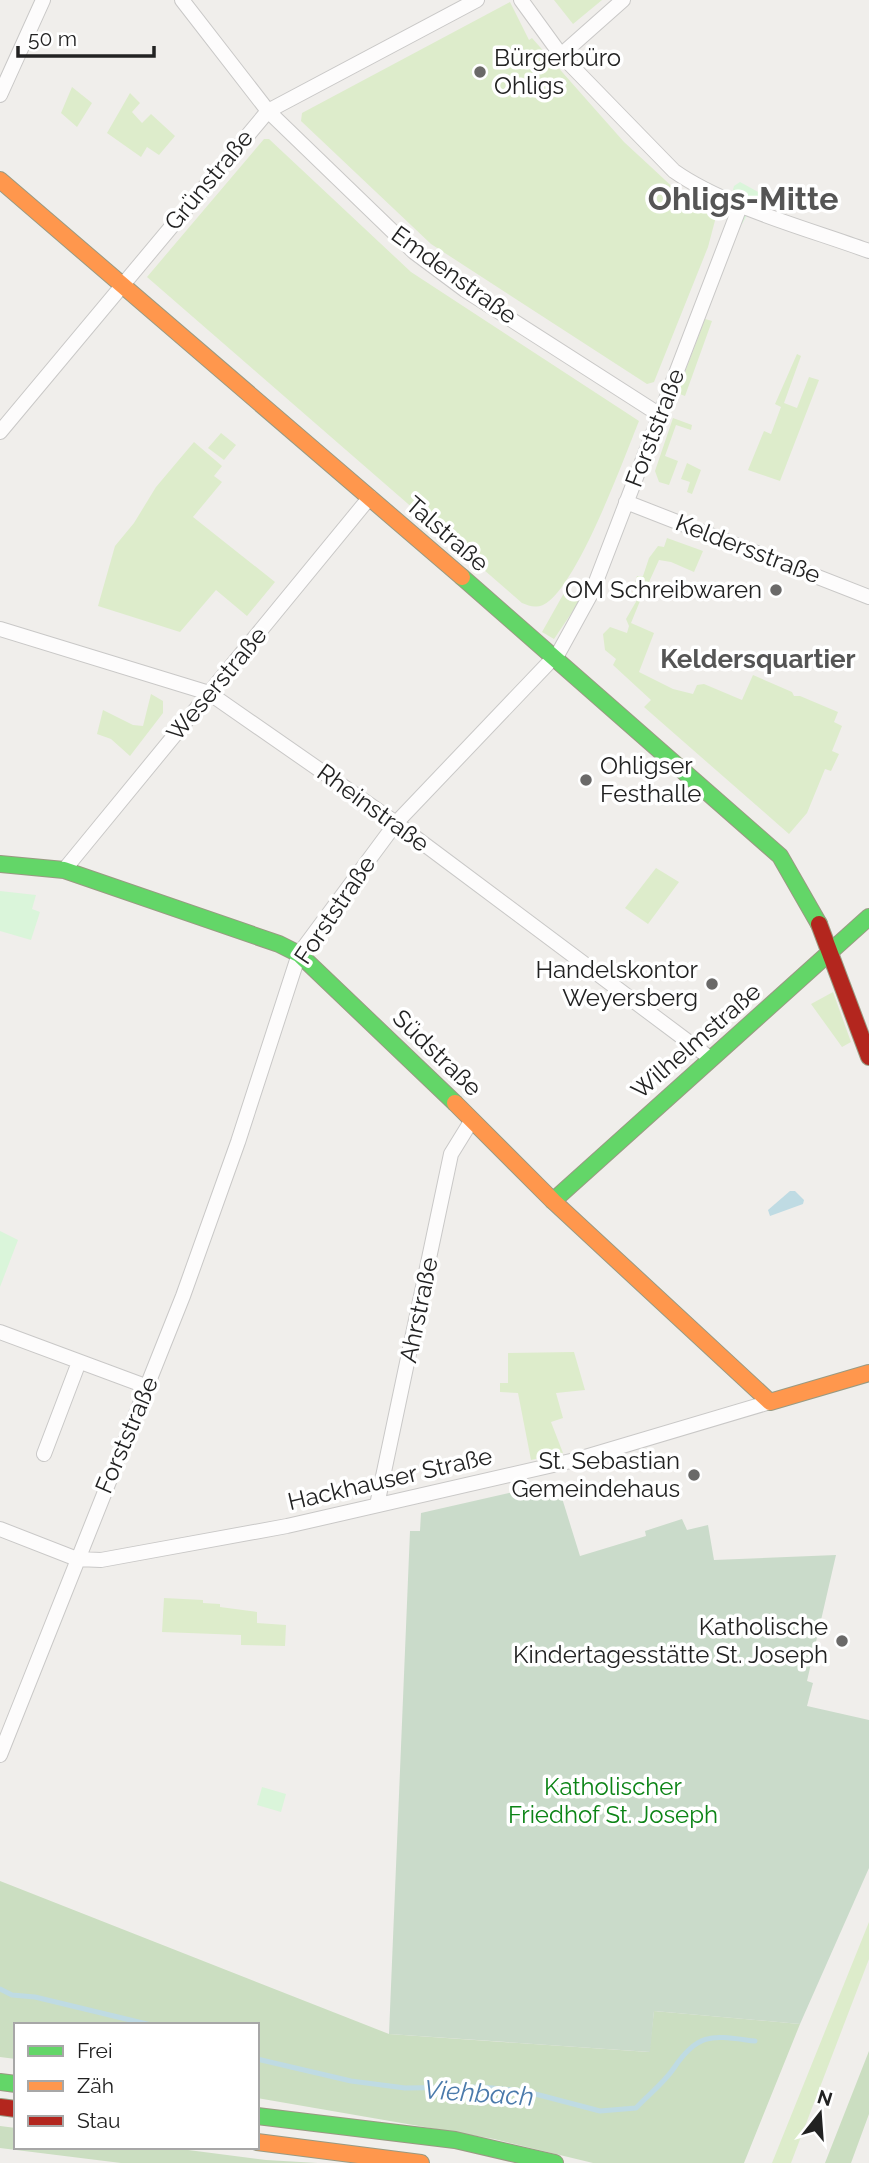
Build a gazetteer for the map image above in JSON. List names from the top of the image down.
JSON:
{
  "streets": {
    "main road": [
      "Talstraße",
      "Wilhelmstraße",
      "Südstraße",
      "Hackhauser Straße"
    ],
    "street": [
      "Grünstraße",
      "Emdenstraße",
      "Forststraße",
      "Keldersstraße",
      "Weserstraße",
      "Rheinstraße",
      "Ahrstraße"
    ]
  },
  "crossings": [
    ["Grünstraße", "Emdenstraße"],
    ["Grünstraße", "Talstraße"],
    ["Emdenstraße", "Forststraße"],
    ["Forststraße", "Talstraße"],
    ["Forststraße", "Keldersstraße"],
    ["Forststraße", "Rheinstraße"],
    ["Forststraße", "Südstraße"],
    ["Forststraße", "Hackhauser Straße"],
    ["Talstraße", "Weserstraße"],
    ["Talstraße", "Wilhelmstraße"],
    ["Weserstraße", "Rheinstraße"],
    ["Weserstraße", "Südstraße"],
    ["Rheinstraße", "Wilhelmstraße"],
    ["Wilhelmstraße", "Südstraße"],
    ["Südstraße", "Ahrstraße"],
    ["Südstraße", "Hackhauser Straße"],
    ["Ahrstraße", "Hackhauser Straße"]
  ],
  "districts": ["Ohligs-Mitte", "Keldersquartier"],
  "water": ["Viehbach"],
  "parks": ["Katholischer Friedhof St. Joseph"],
  "places": [
    "Bürgerbüro Ohligs",
    "OM Schreibwaren",
    "Ohligser Festhalle",
    "Handelskontor Weyersberg",
    "St. Sebastian Gemeindehaus",
    "Katholische Kindertagesstätte St. Joseph"
  ],
  "legend": ["Frei", "Zäh", "Stau"],
  "scale_bar": "50 m",
  "north": "top"
}
